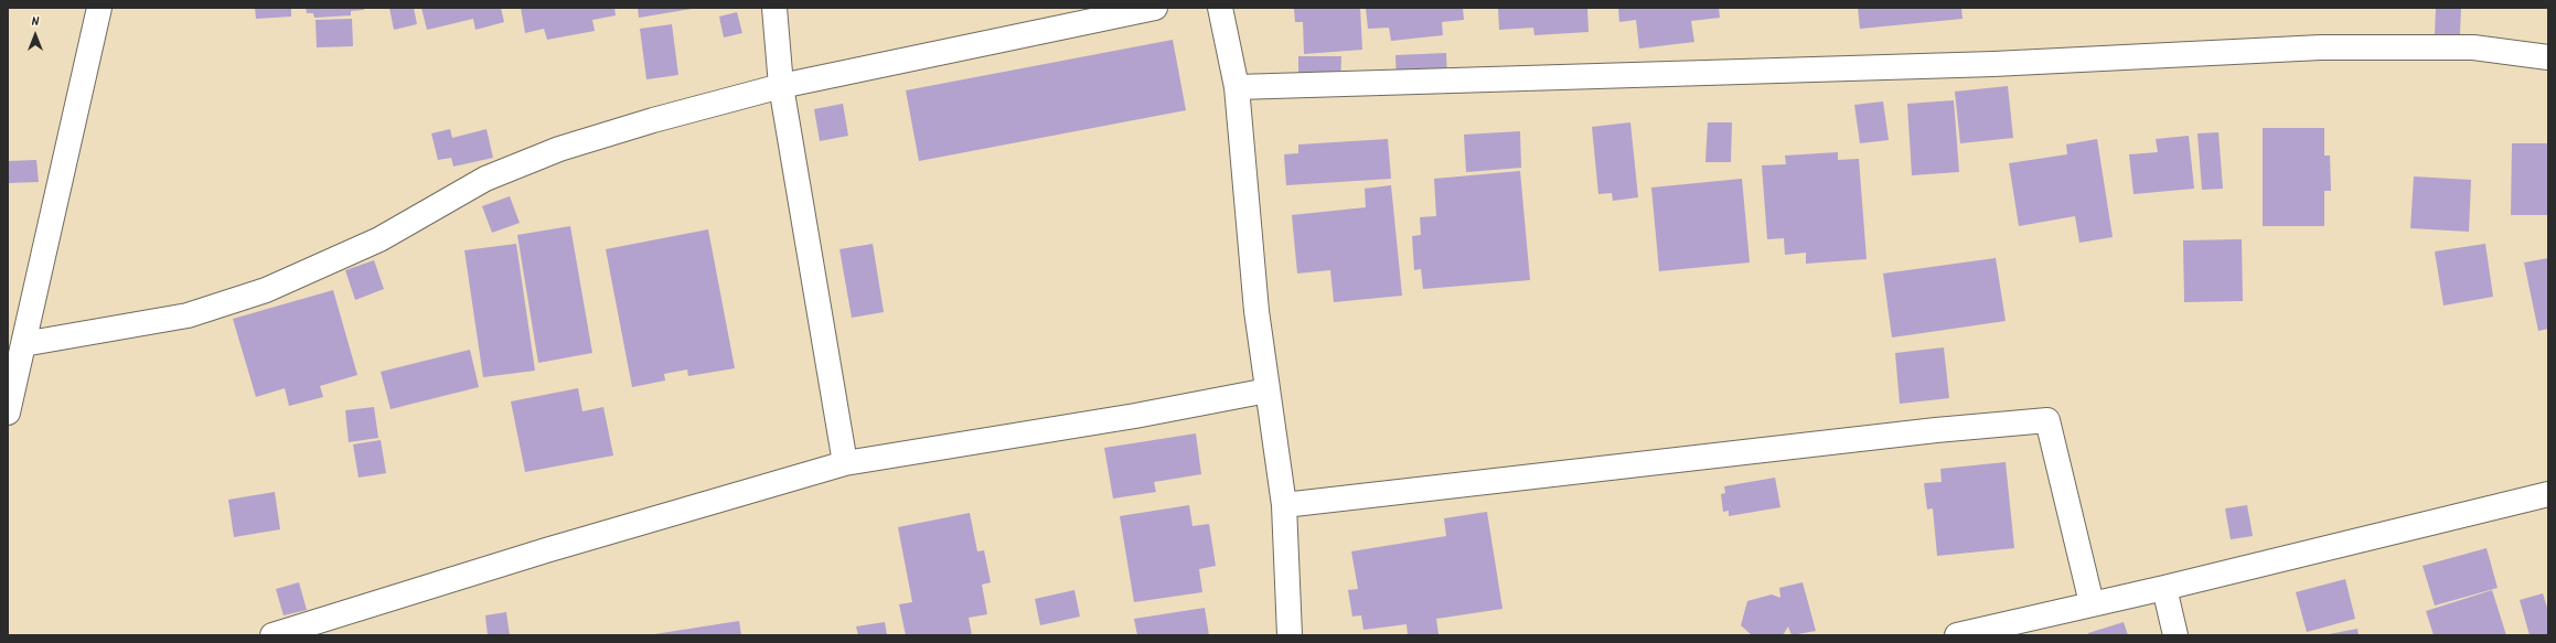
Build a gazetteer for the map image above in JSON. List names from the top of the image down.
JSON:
{
  "north": "top"
}
